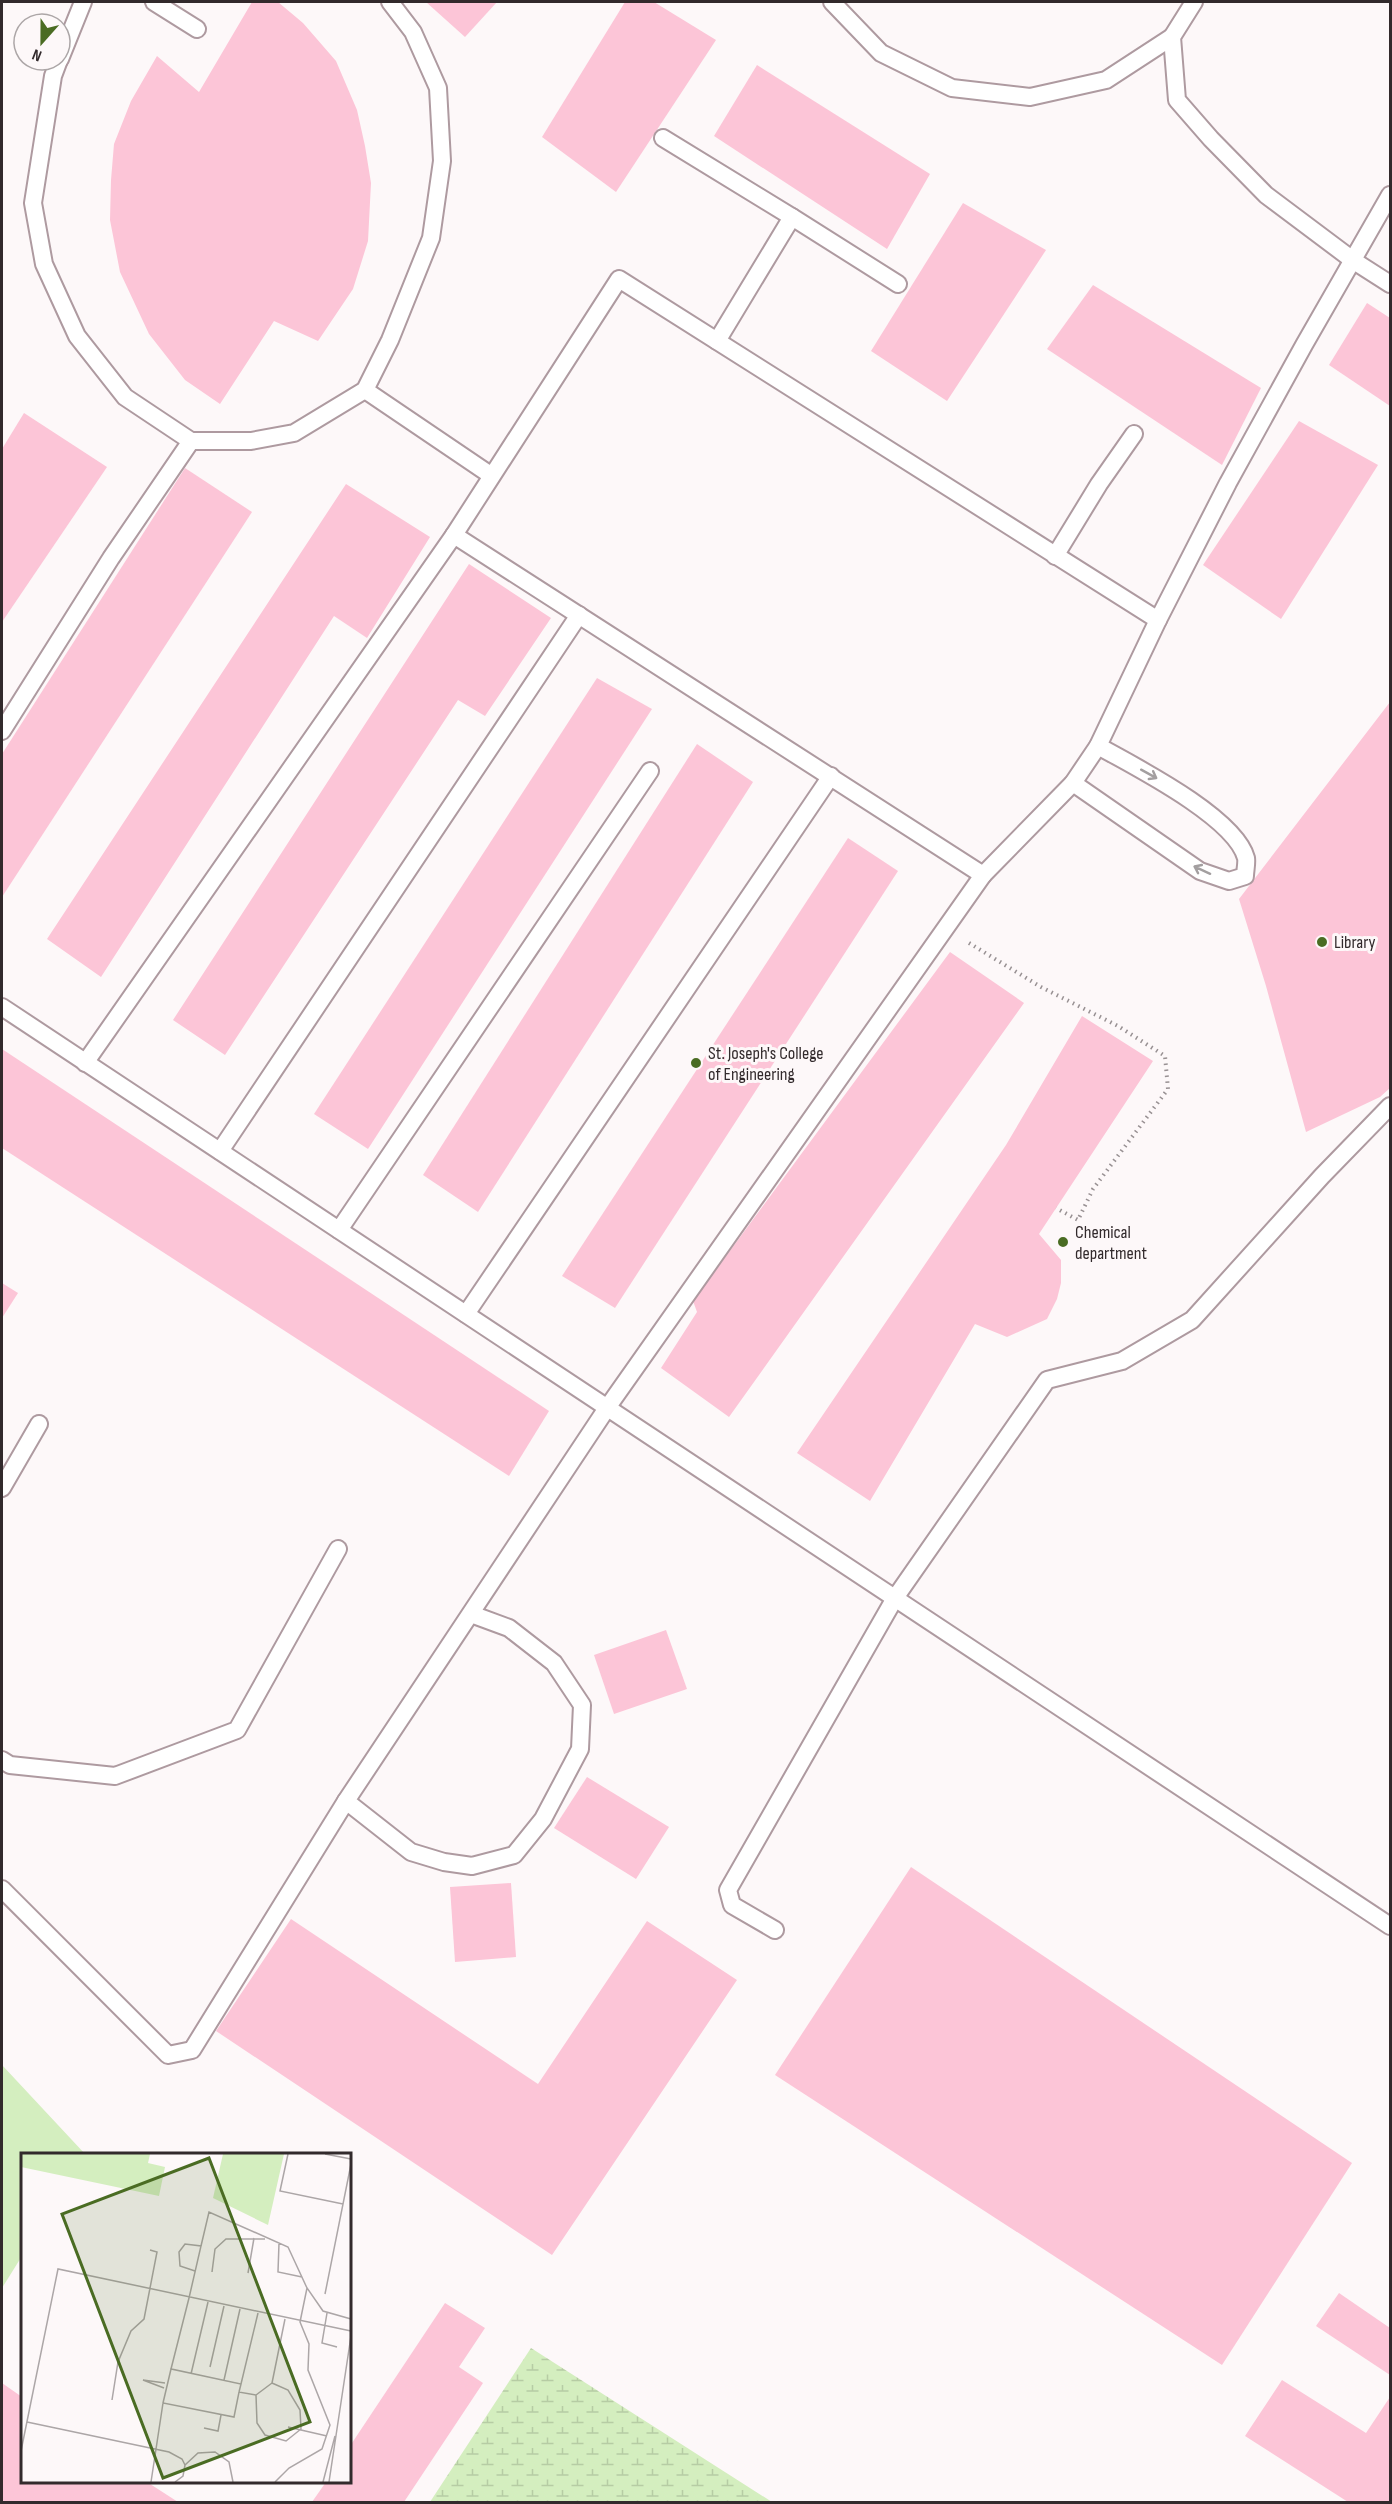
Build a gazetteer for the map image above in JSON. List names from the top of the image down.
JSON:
{
  "places": ["Library", "St. Joseph's College of Engineering", "Chemical department"],
  "north": "bottom"
}
